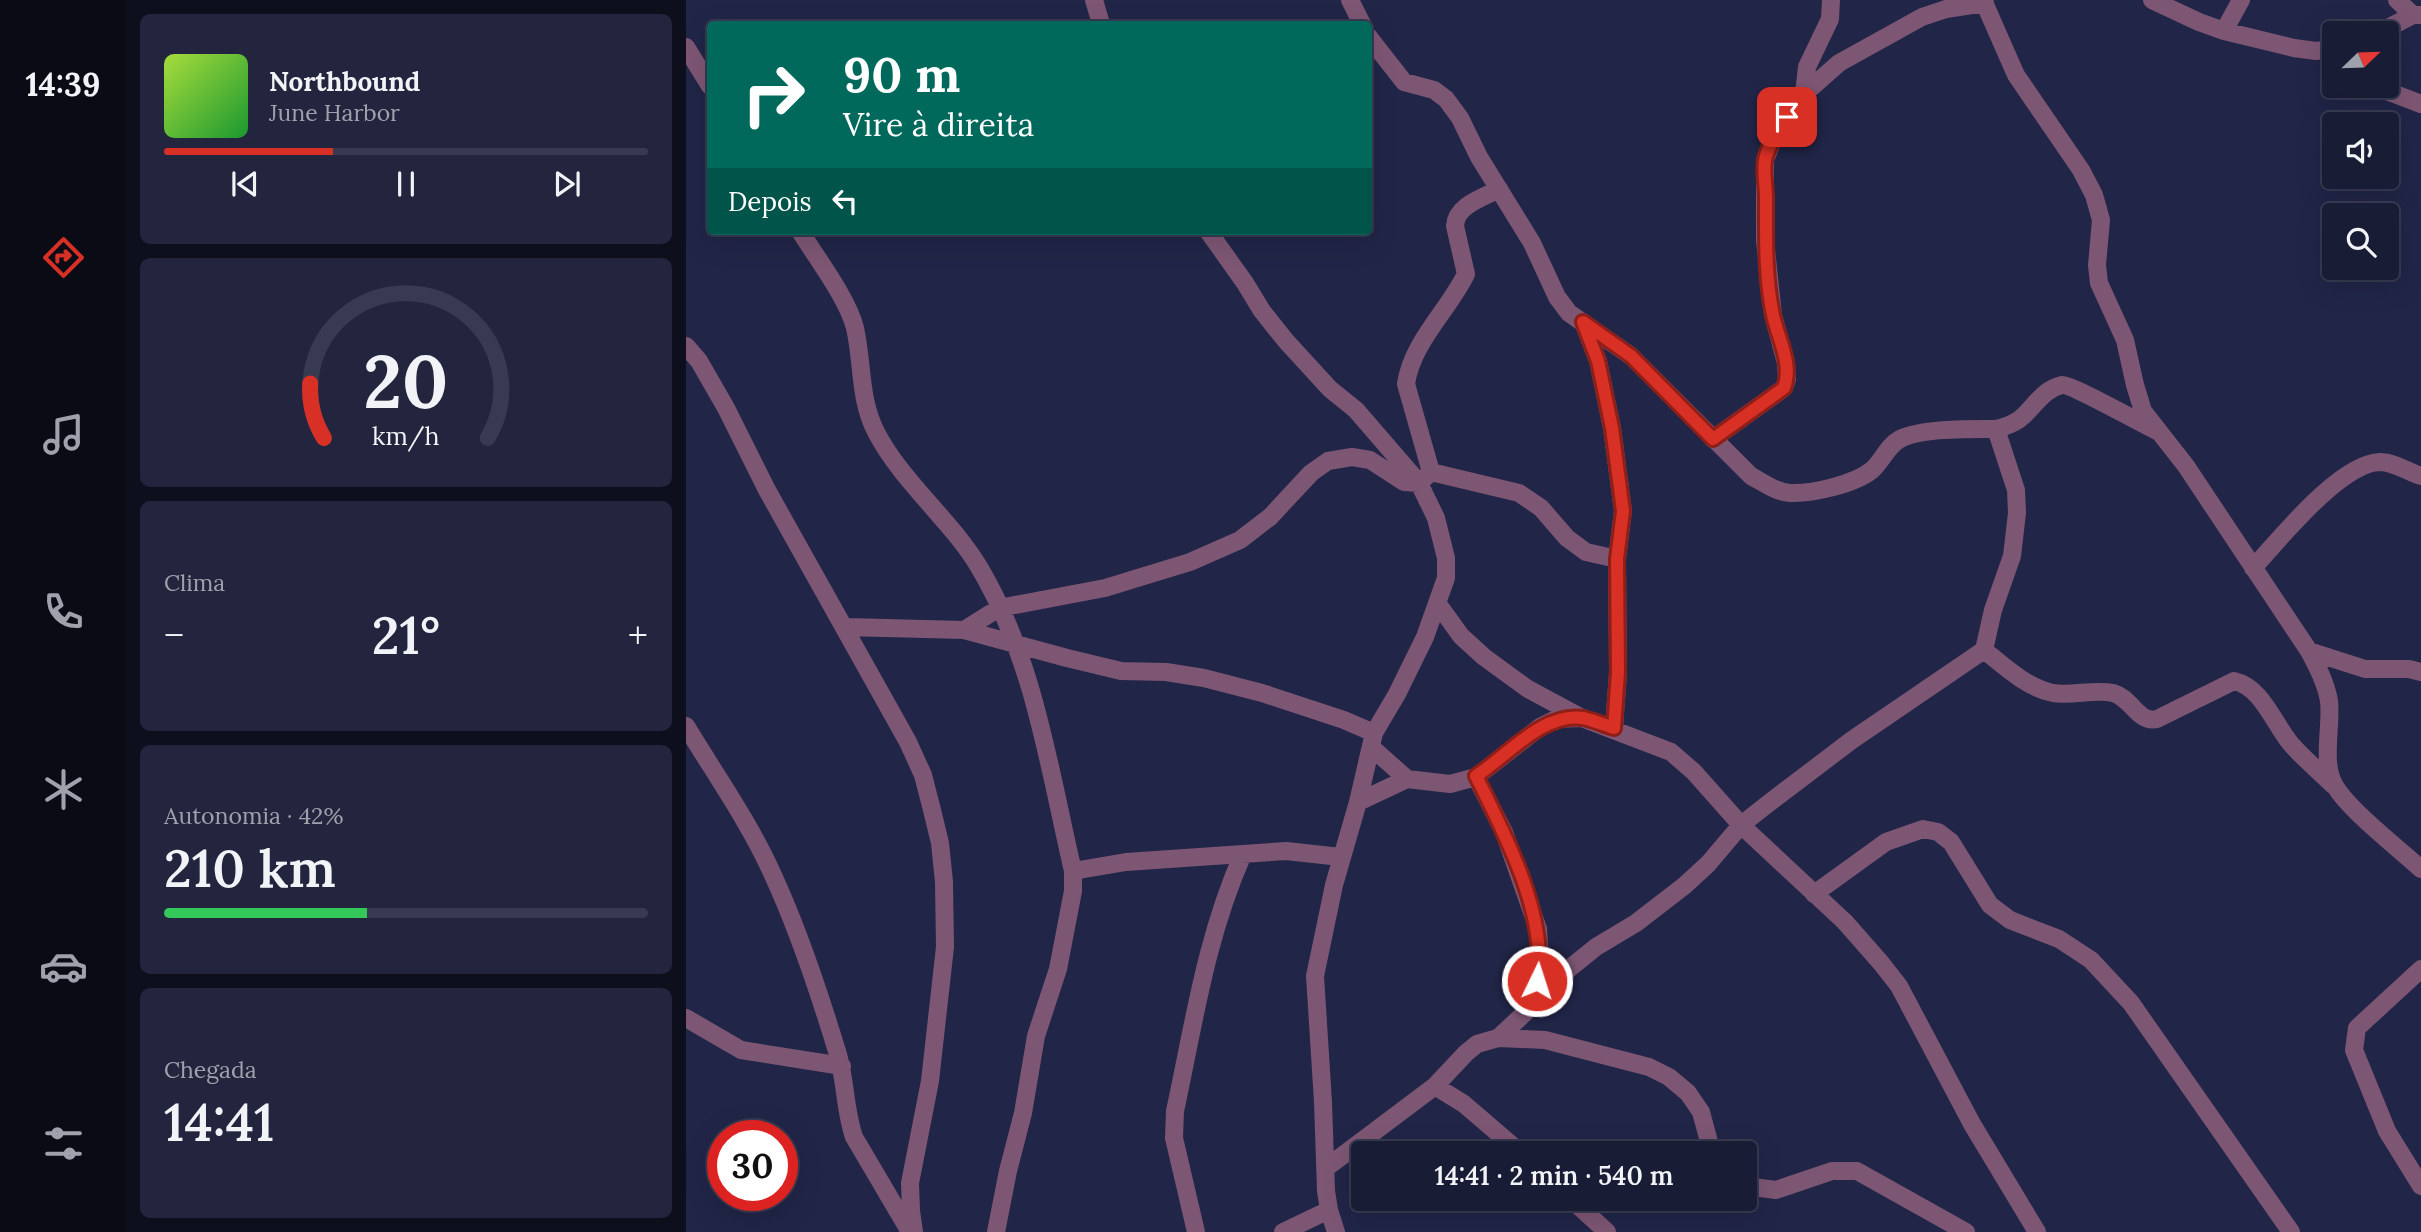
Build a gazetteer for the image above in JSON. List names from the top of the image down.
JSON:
{
  "north": "top right",
  "page": {
    "tabs": "14:39",
    "turn": ["90 m", "Vire à direita"],
    "song": ["Northbound", "June Harbor"],
    "then": "Depois",
    "tile": [
      "Clima",
      ["Autonomia · 42%", "210 km"],
      ["Chegada", "14:41"]
    ],
    "heat": ["−", "21°", "+"],
    "limit": "30",
    "trip": "14:41 · 2 min · 540 m",
    "gauge": ["20", "km/h"]
  }
}
